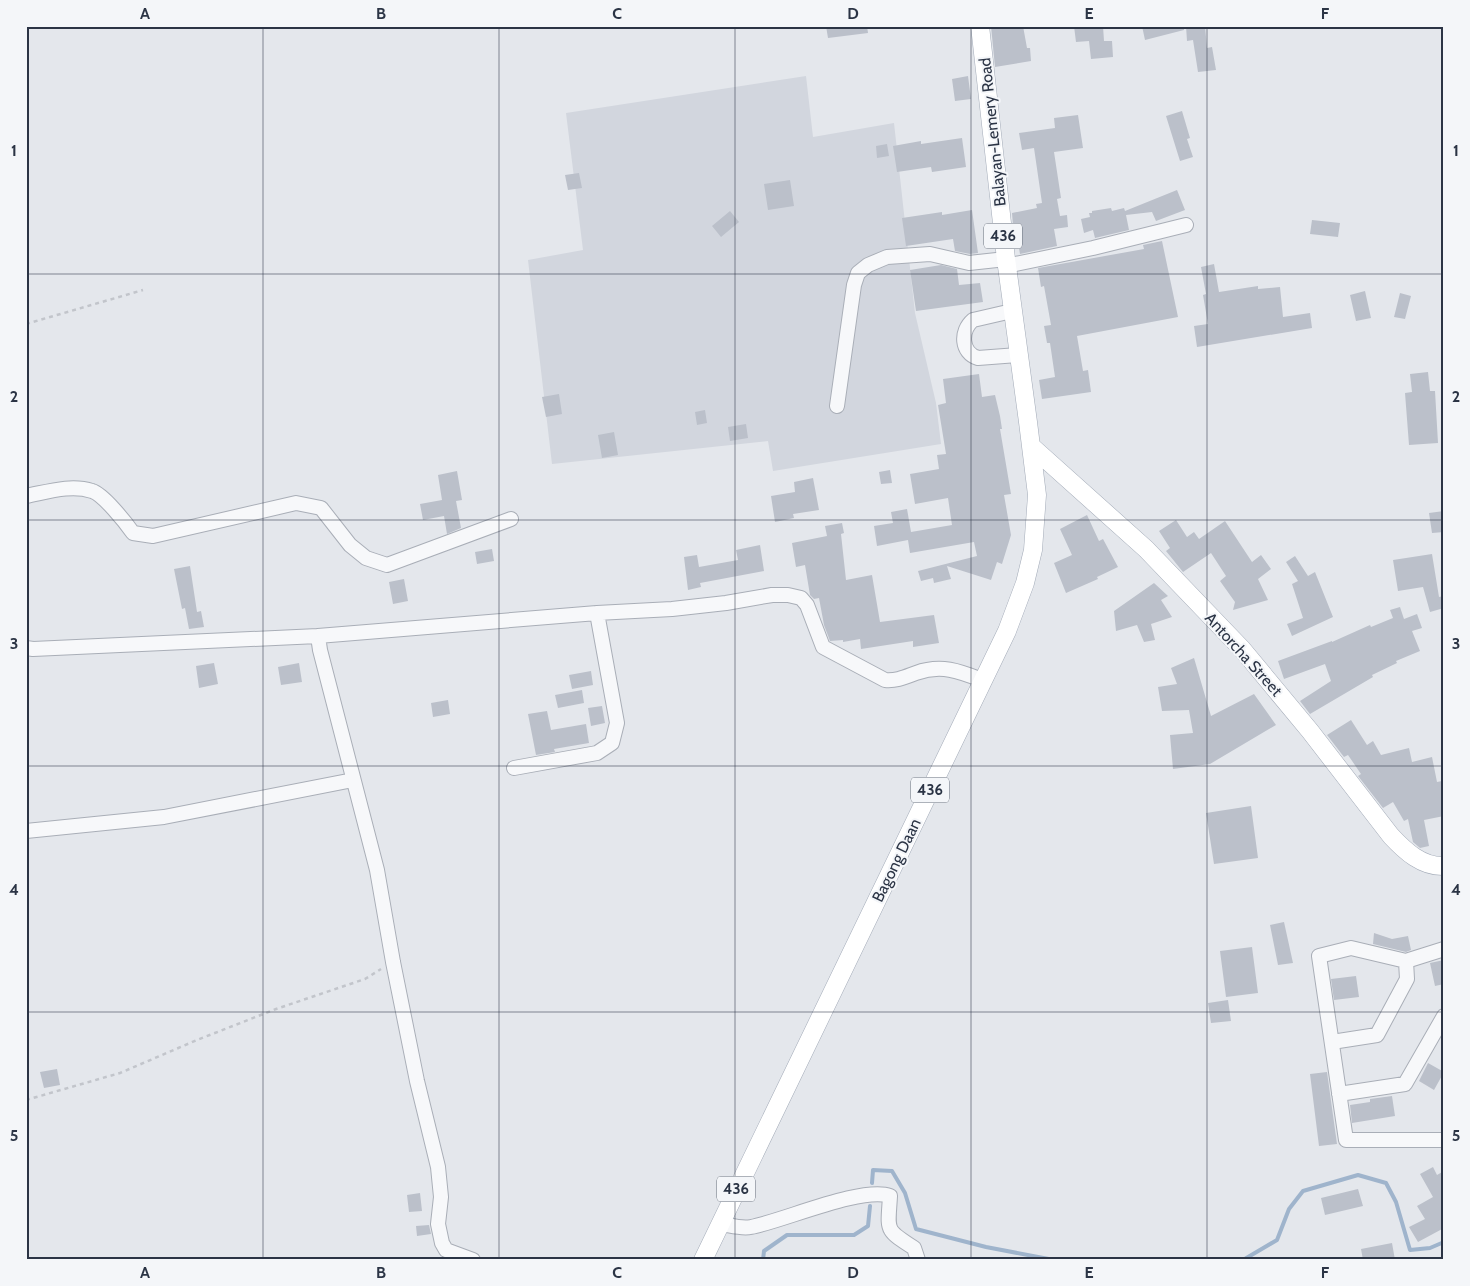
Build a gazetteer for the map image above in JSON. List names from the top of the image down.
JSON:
{
  "streets": {
    "main road": [
      "Balayan-Lemery Road",
      "436",
      "Antorcha Street",
      "Bagong Daan"
    ]
  },
  "crossings": [
    ["Balayan-Lemery Road", "Antorcha Street"],
    ["Balayan-Lemery Road", "Bagong Daan"],
    ["Antorcha Street", "Bagong Daan"]
  ],
  "grid": {
    "columns": [
      "A",
      "B",
      "C",
      "D",
      "E",
      "F"
    ],
    "rows": [
      "1",
      "2",
      "3",
      "4",
      "5"
    ]
  }
}
